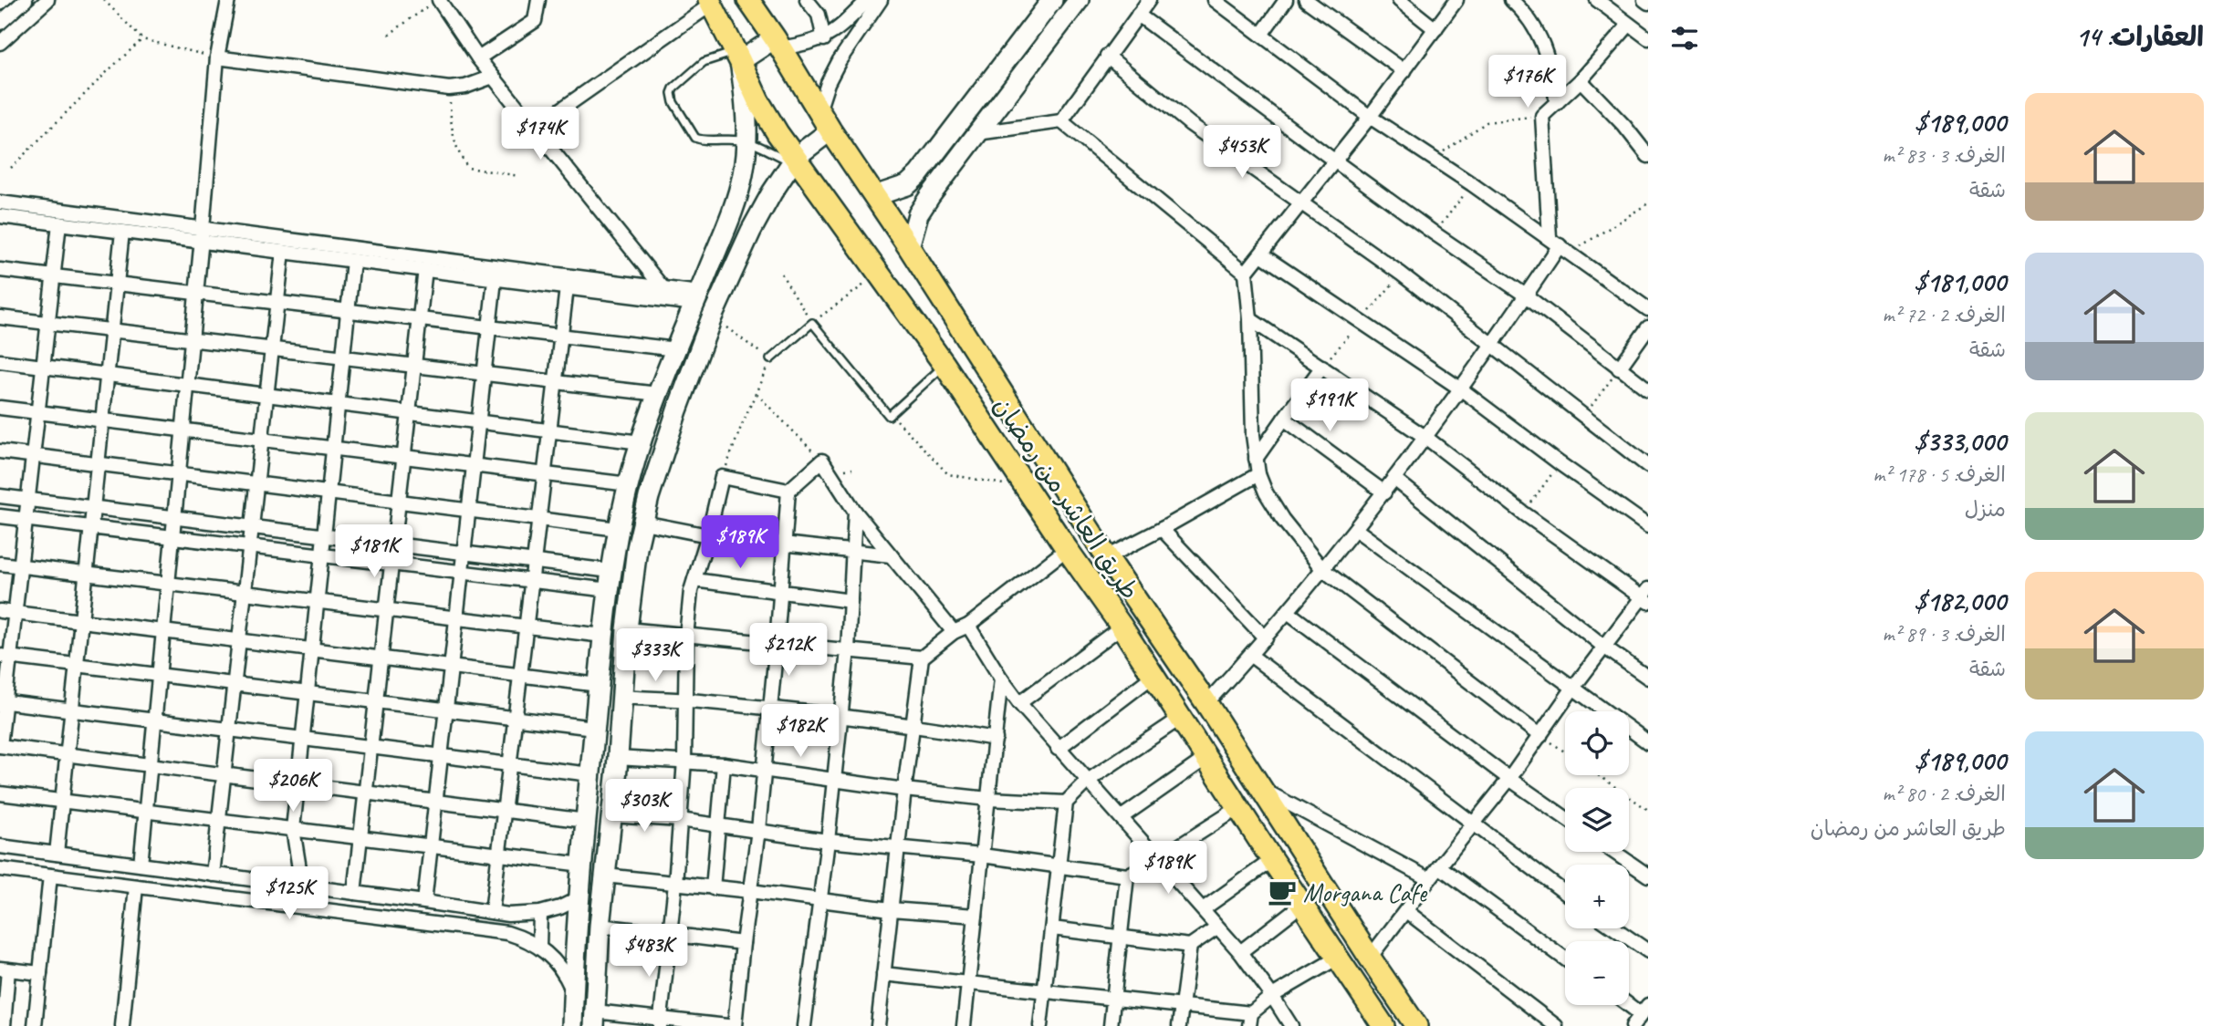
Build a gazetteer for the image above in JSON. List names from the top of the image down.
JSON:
{
  "streets": {
    "main road": ["طريق العاشر من رمضان"]
  },
  "places": {
    "cafe": ["Morgana Cafe"]
  },
  "page": {
    "heading": "العقارات: 14",
    "price": [
      "$176K",
      "$174K",
      "$453K",
      "$191K",
      "$189K",
      "$181K",
      "$212K",
      "$333K",
      "$182K",
      "$206K",
      "$303K",
      "$189K",
      "$125K",
      "$483K"
    ],
    "list": [
      {
        "name": "$189,000",
        "note": "الغرف: 3 · 83 m² · شقة"
      },
      {
        "name": "$181,000",
        "note": "الغرف: 2 · 72 m² · شقة"
      },
      {
        "name": "$333,000",
        "note": "الغرف: 5 · 178 m² · منزل"
      },
      {
        "name": "$182,000",
        "note": "الغرف: 3 · 89 m² · شقة"
      },
      {
        "name": "$189,000",
        "note": "الغرف: 2 · 80 m² · طريق العاشر من رمضان"
      }
    ],
    "map_buttons": ["+", "−"]
  }
}
